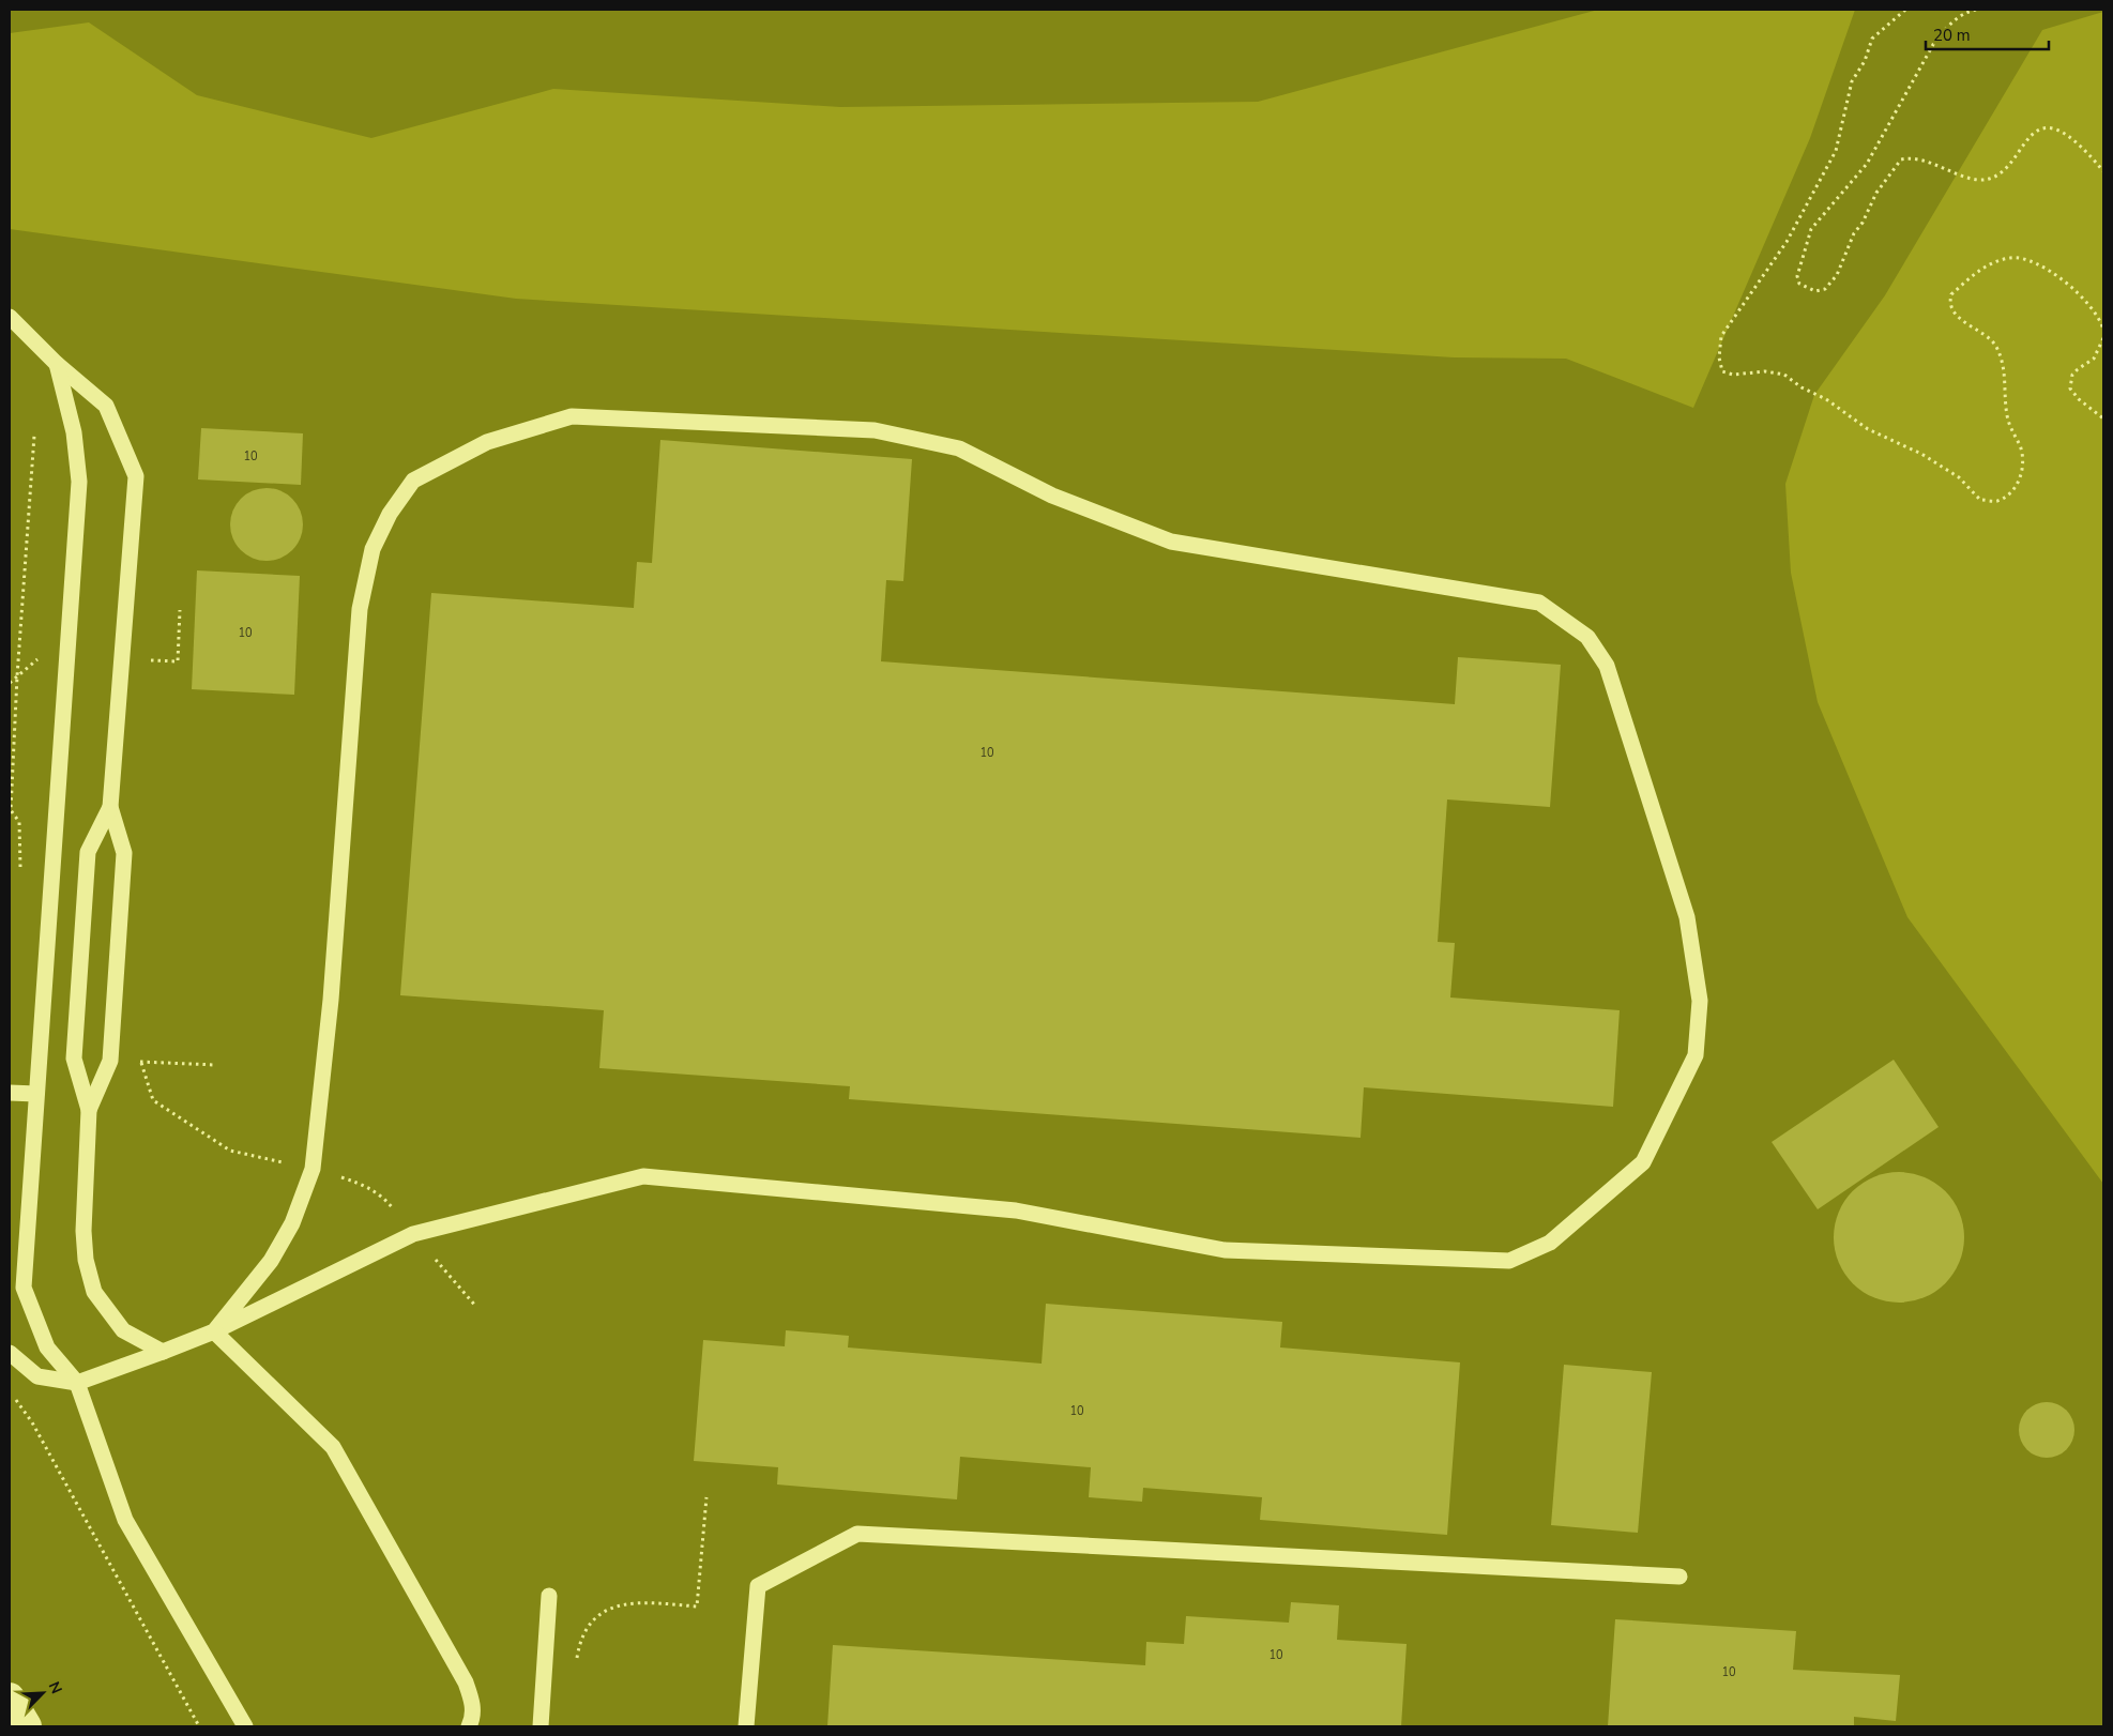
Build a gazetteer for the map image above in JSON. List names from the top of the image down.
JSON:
{
  "house_numbers": [
    "10",
    "10",
    "10",
    "10",
    "10",
    "10"
  ],
  "scale_bar": "20 m",
  "north": "top right"
}
